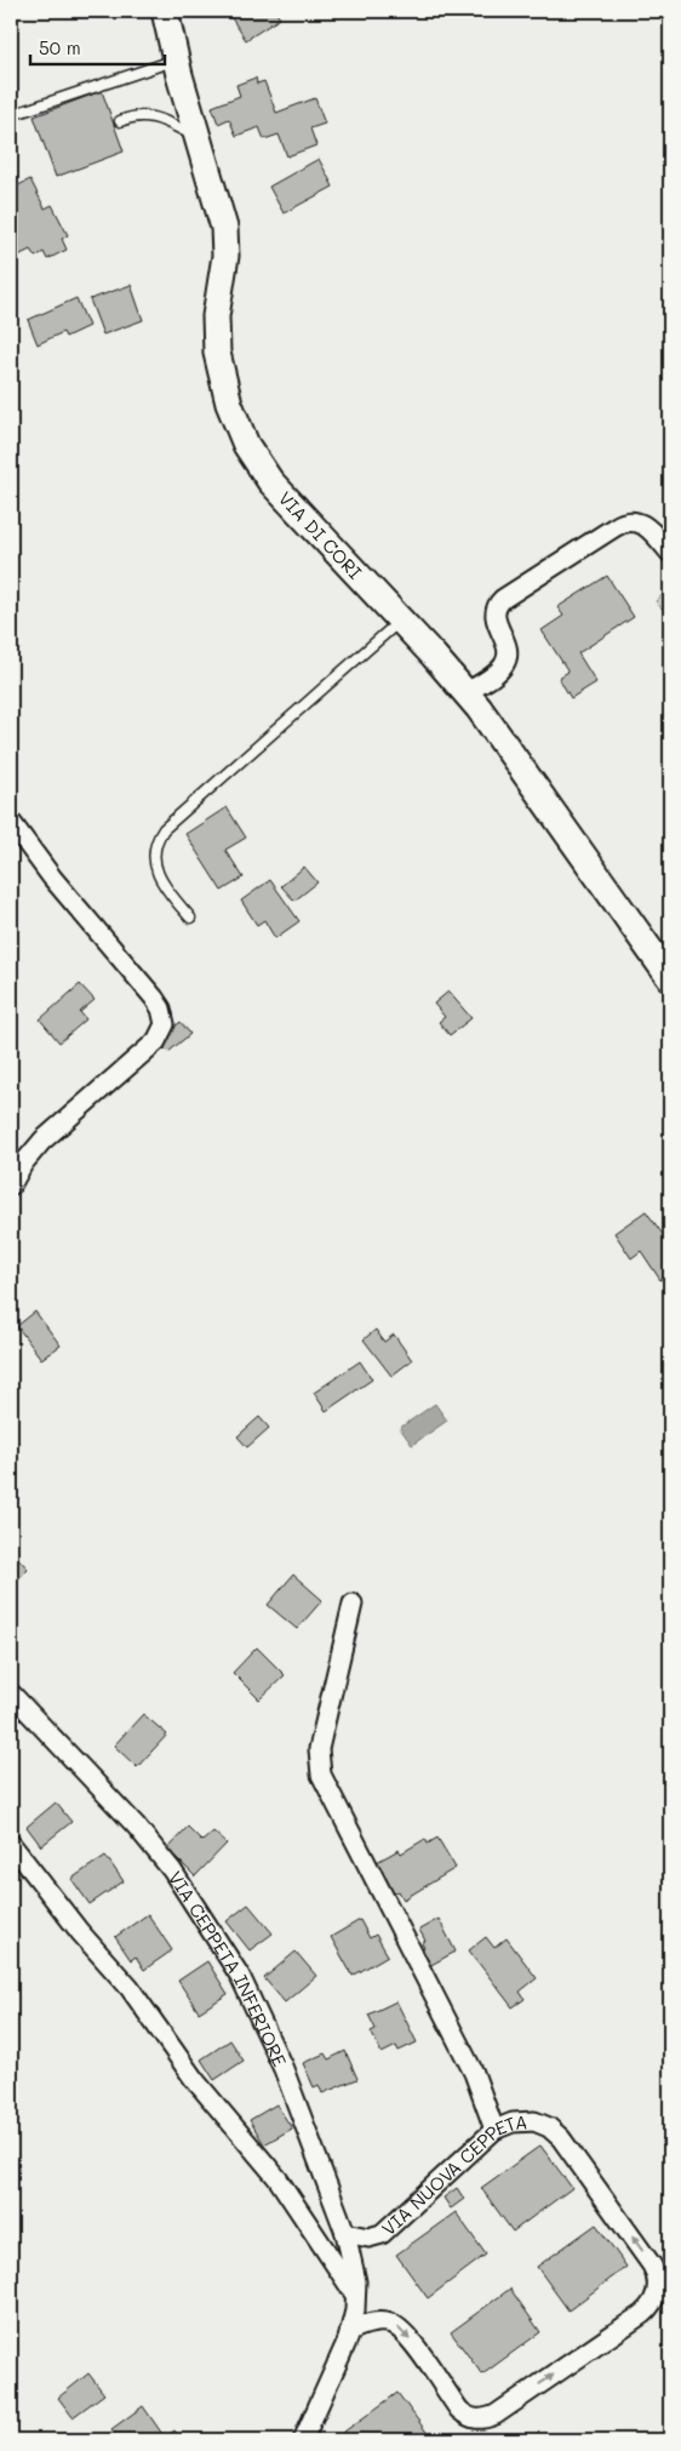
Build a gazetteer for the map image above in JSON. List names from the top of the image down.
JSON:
{
  "streets": {
    "main road": ["VIA DI CORI"],
    "street": ["VIA CEPPETA INFERIORE", "VIA NUOVA CEPPETA"]
  },
  "crossings": [
    ["VIA CEPPETA INFERIORE", "VIA NUOVA CEPPETA"]
  ],
  "scale_bar": "50 m"
}
